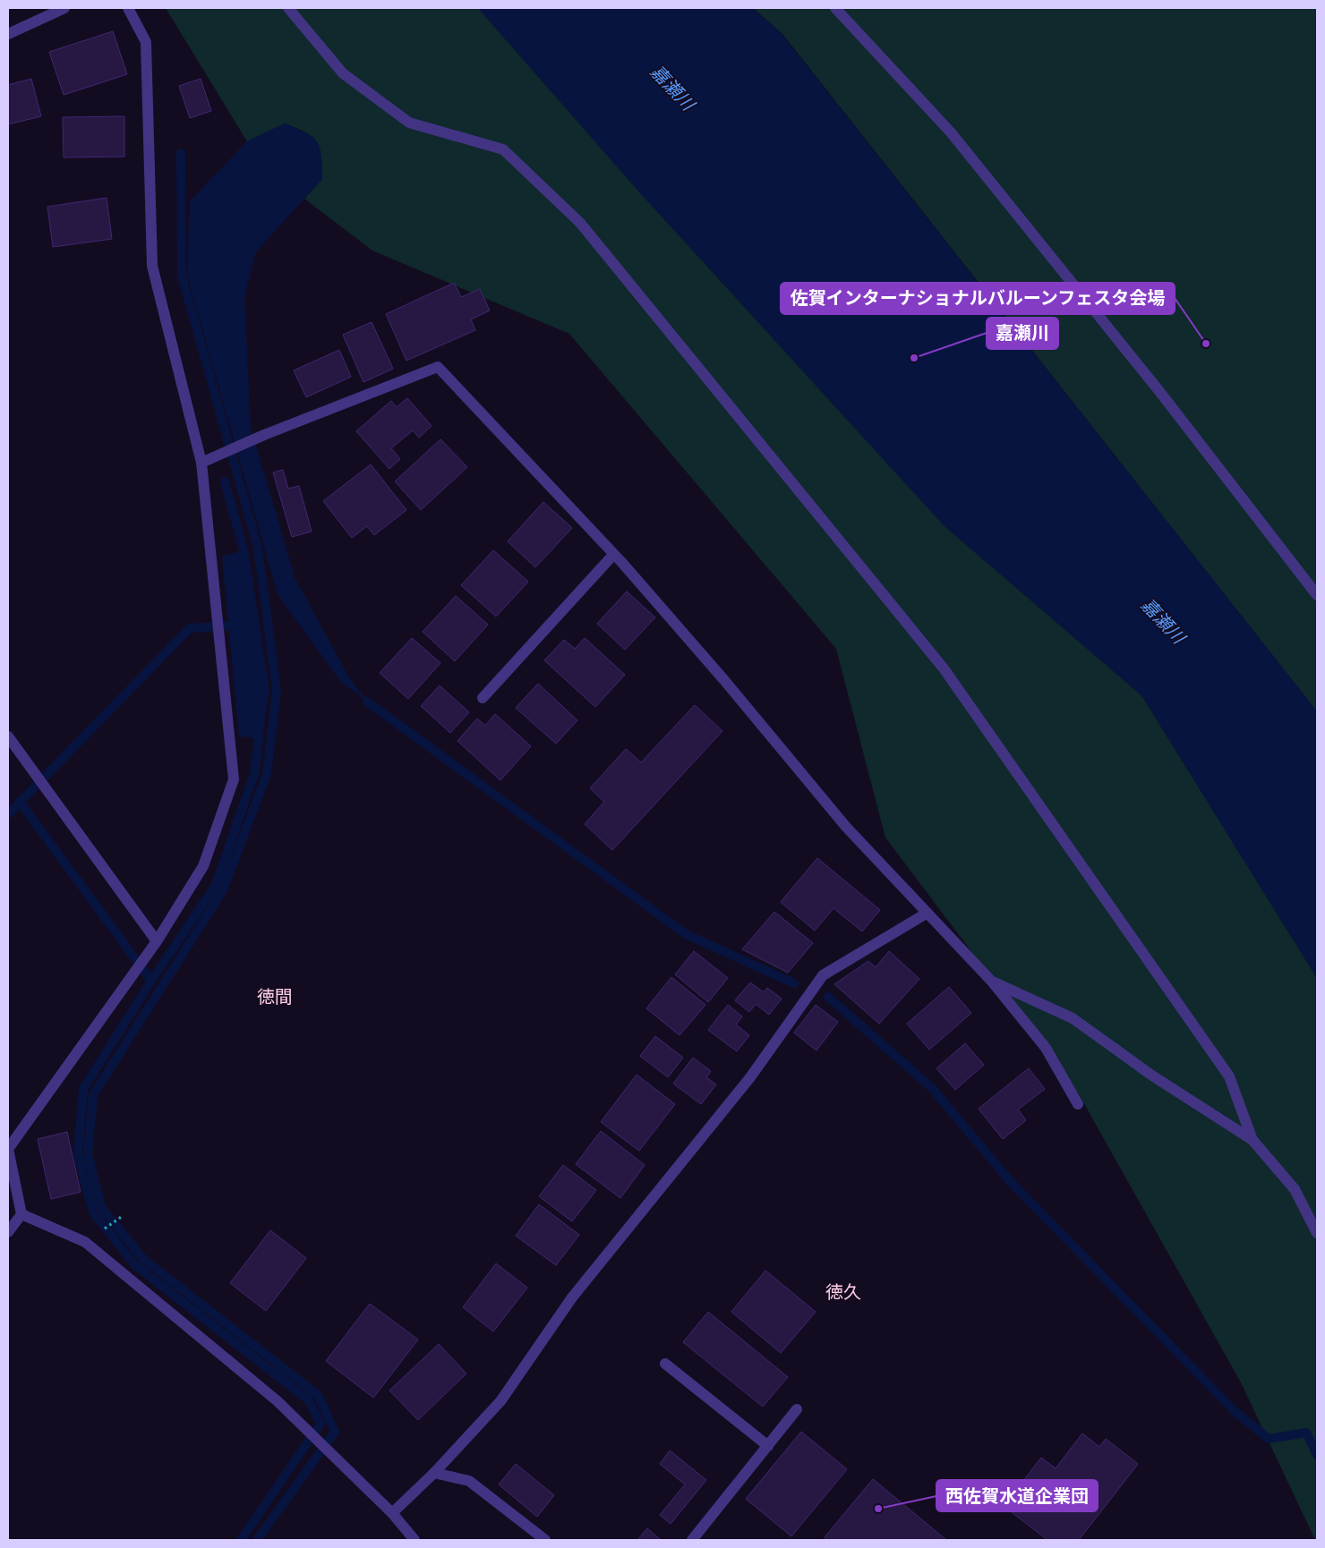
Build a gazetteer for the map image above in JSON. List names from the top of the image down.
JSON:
{
  "districts": ["徳間", "徳久"],
  "water": ["嘉瀬川"],
  "places": ["佐賀インターナショナルバルーンフェスタ会場", "嘉瀬川", "西佐賀水道企業団"]
}
